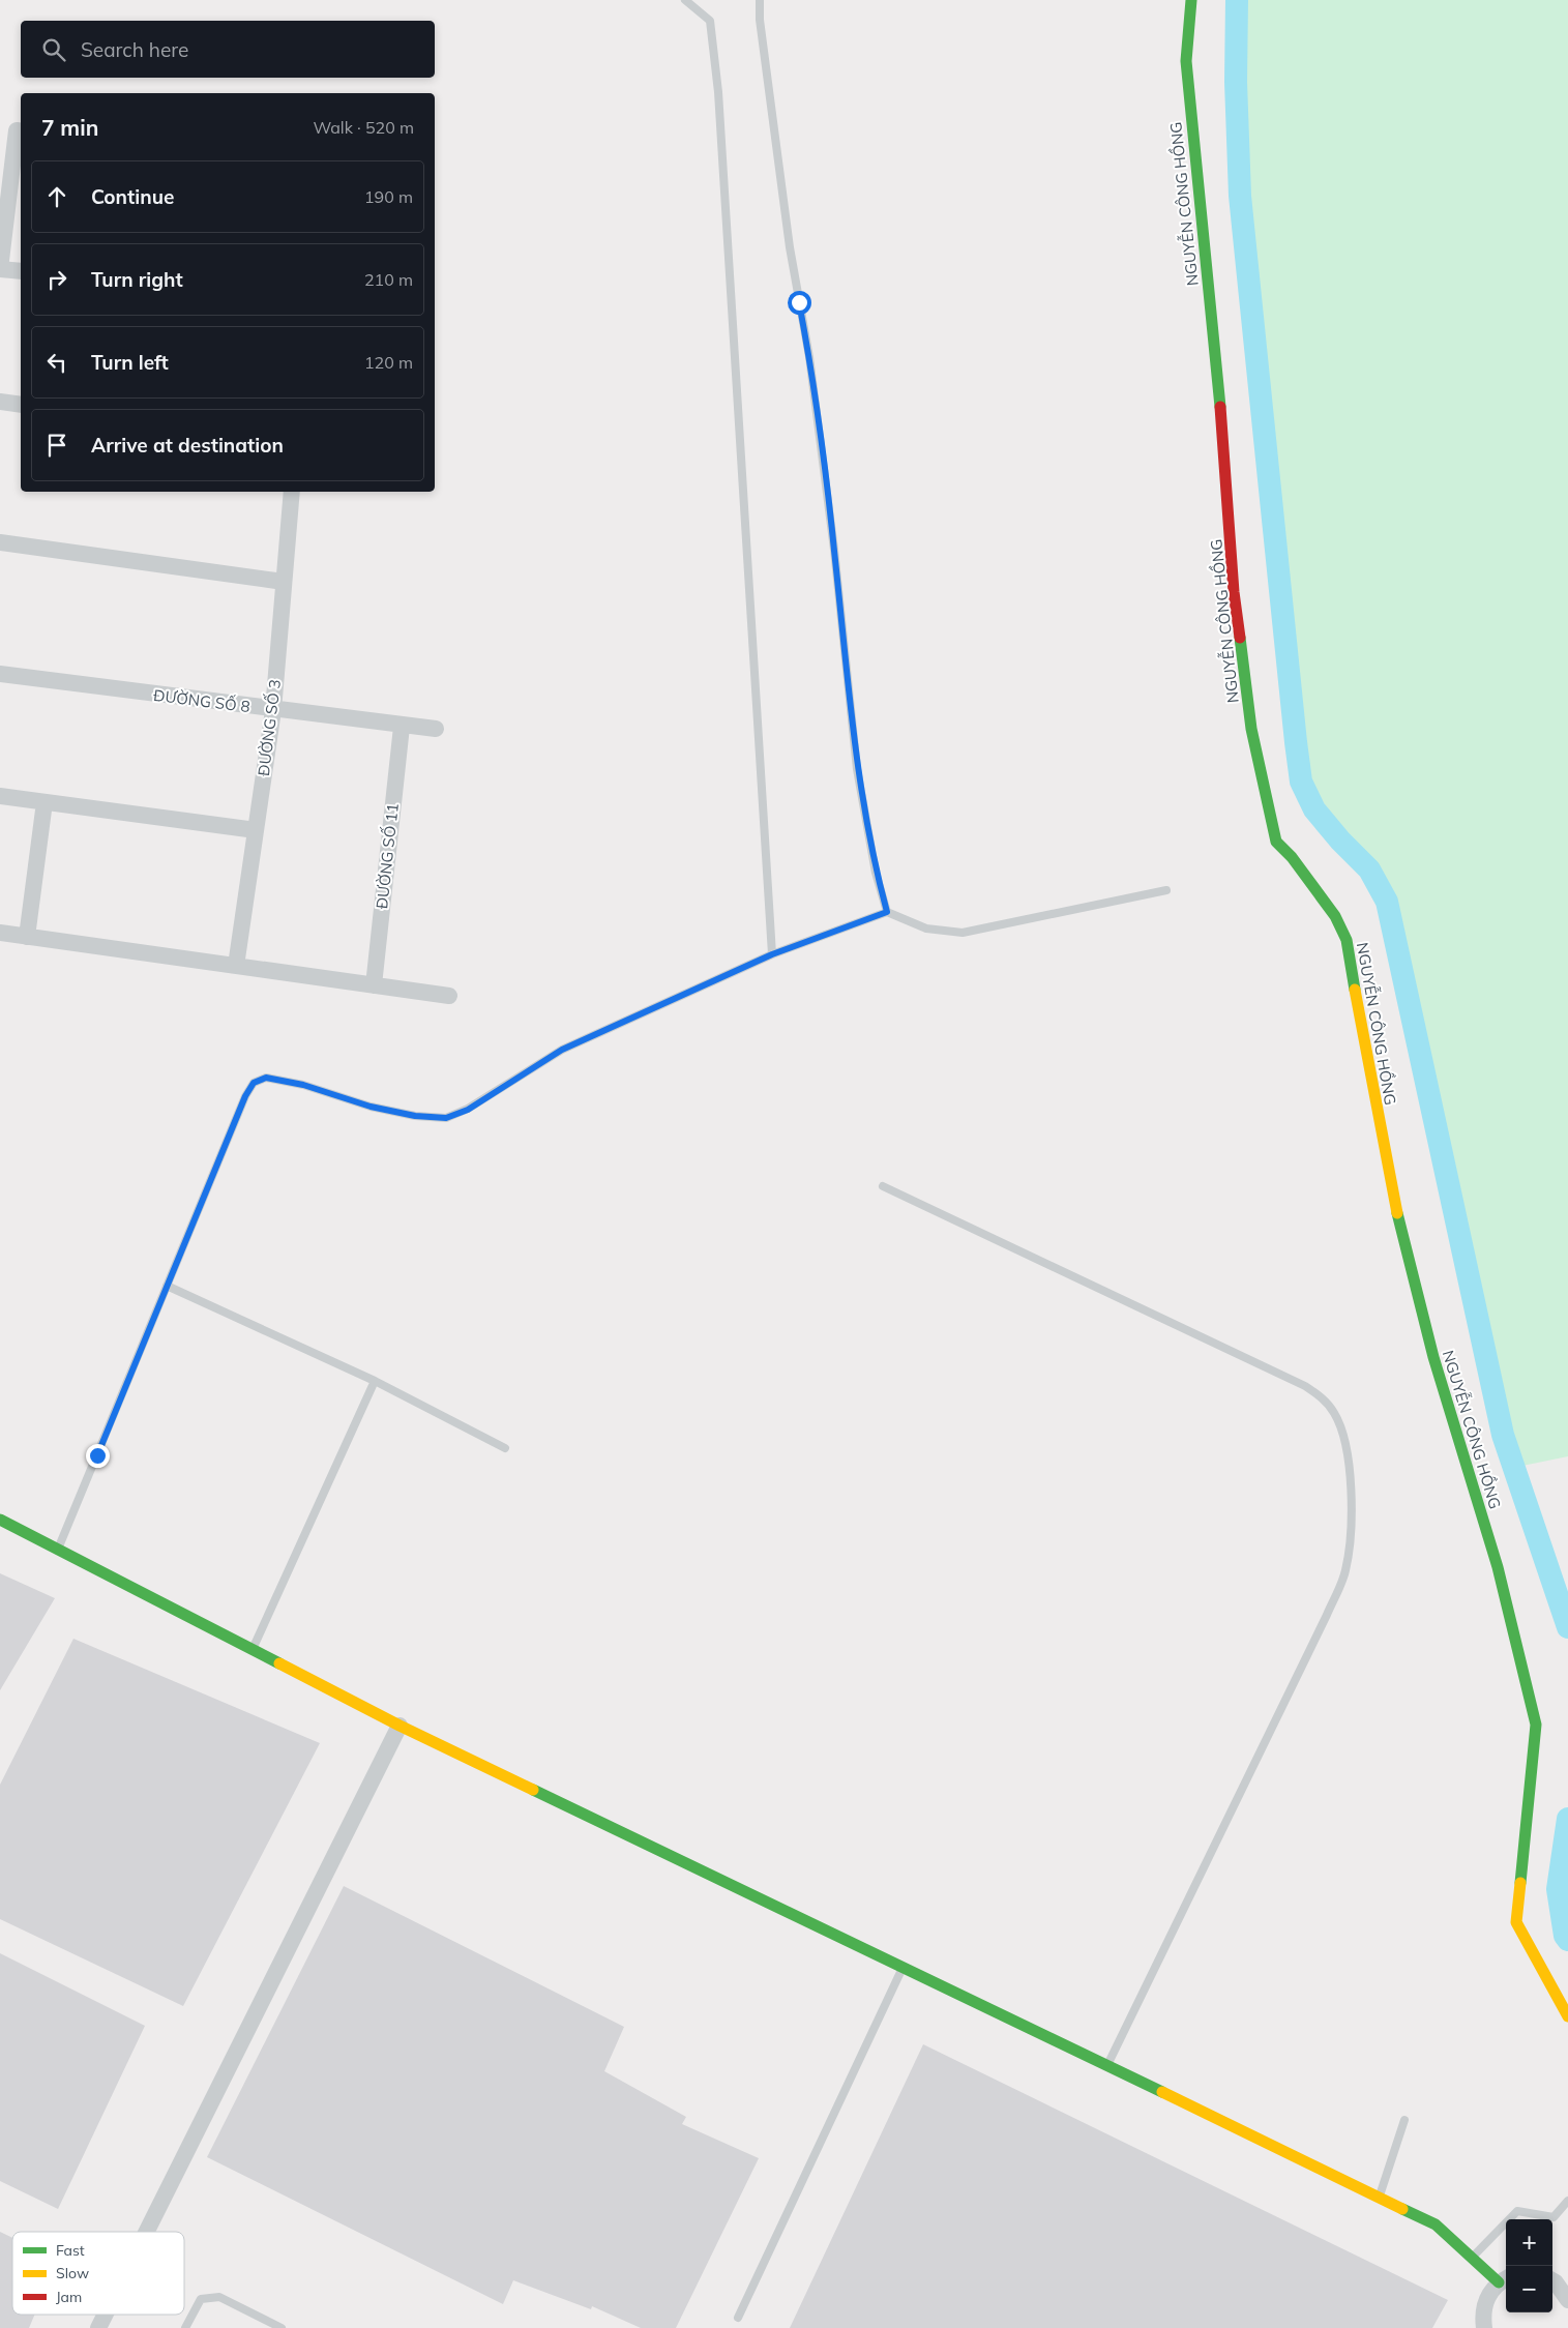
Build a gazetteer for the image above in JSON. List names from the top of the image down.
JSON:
{
  "streets": {
    "street": [
      "NGUYỄN CÔNG HỒNG",
      "ĐƯỜNG SỐ 8",
      "ĐƯỜNG SỐ 3",
      "ĐƯỜNG SỐ 11"
    ]
  },
  "crossings": [
    ["ĐƯỜNG SỐ 8", "ĐƯỜNG SỐ 3"],
    ["ĐƯỜNG SỐ 8", "ĐƯỜNG SỐ 11"]
  ],
  "legend": ["Fast", "Slow", "Jam"],
  "page": {
    "search": "Search here",
    "heading": ["7 min", "Walk · 520 m"],
    "list": [
      ["Continue", "190 m"],
      ["Turn right", "210 m"],
      ["Turn left", "120 m"],
      "Arrive at destination"
    ],
    "map_buttons": ["+", "−"]
  }
}
